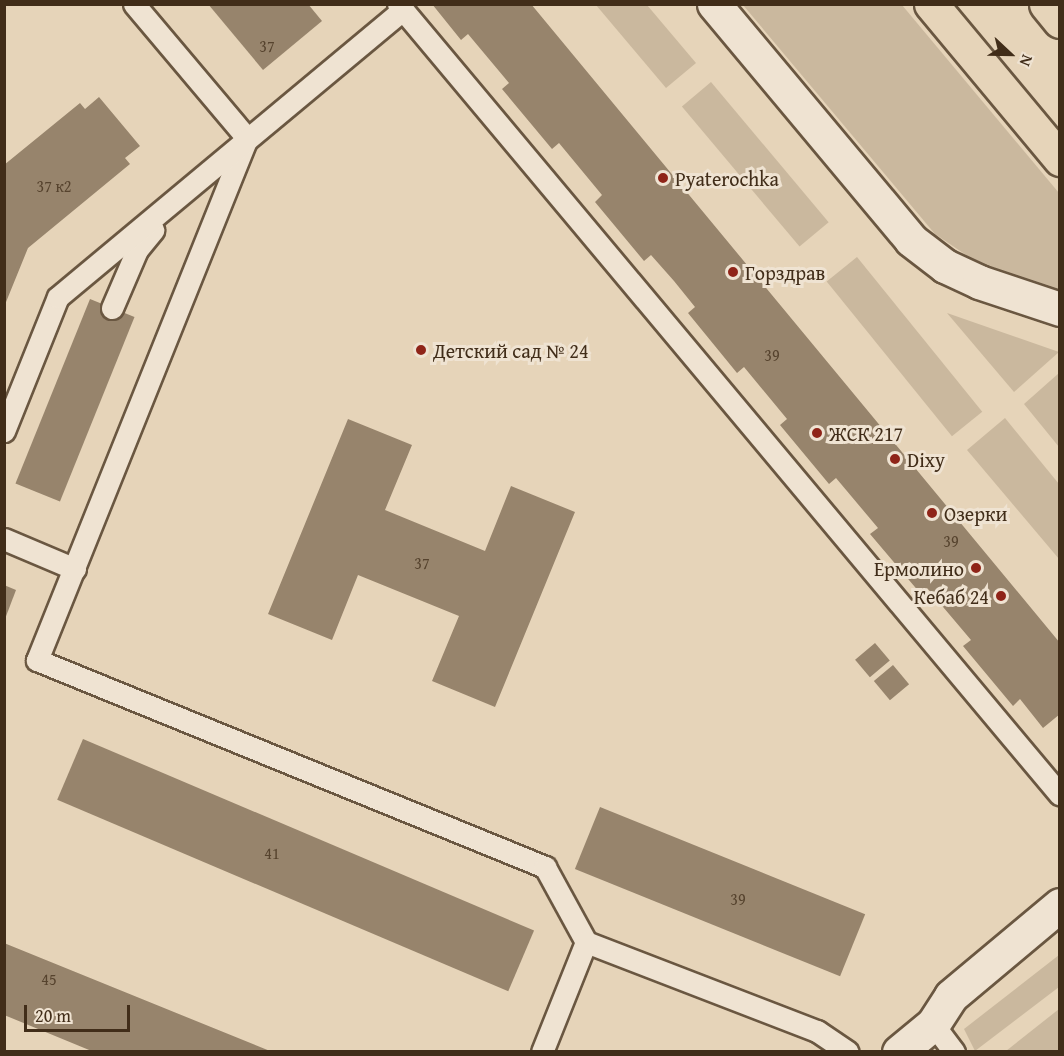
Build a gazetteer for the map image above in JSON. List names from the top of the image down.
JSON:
{
  "places": [
    "Pyaterochka",
    "Горздрав",
    "Детский сад № 24",
    "ЖСК 217",
    "Dixy",
    "Озерки",
    "Ермолино",
    "Кебаб 24"
  ],
  "house_numbers": [
    "37",
    "37 к2",
    "39",
    "39",
    "37",
    "41",
    "39",
    "45"
  ],
  "scale_bar": "20 m",
  "north": "right"
}
